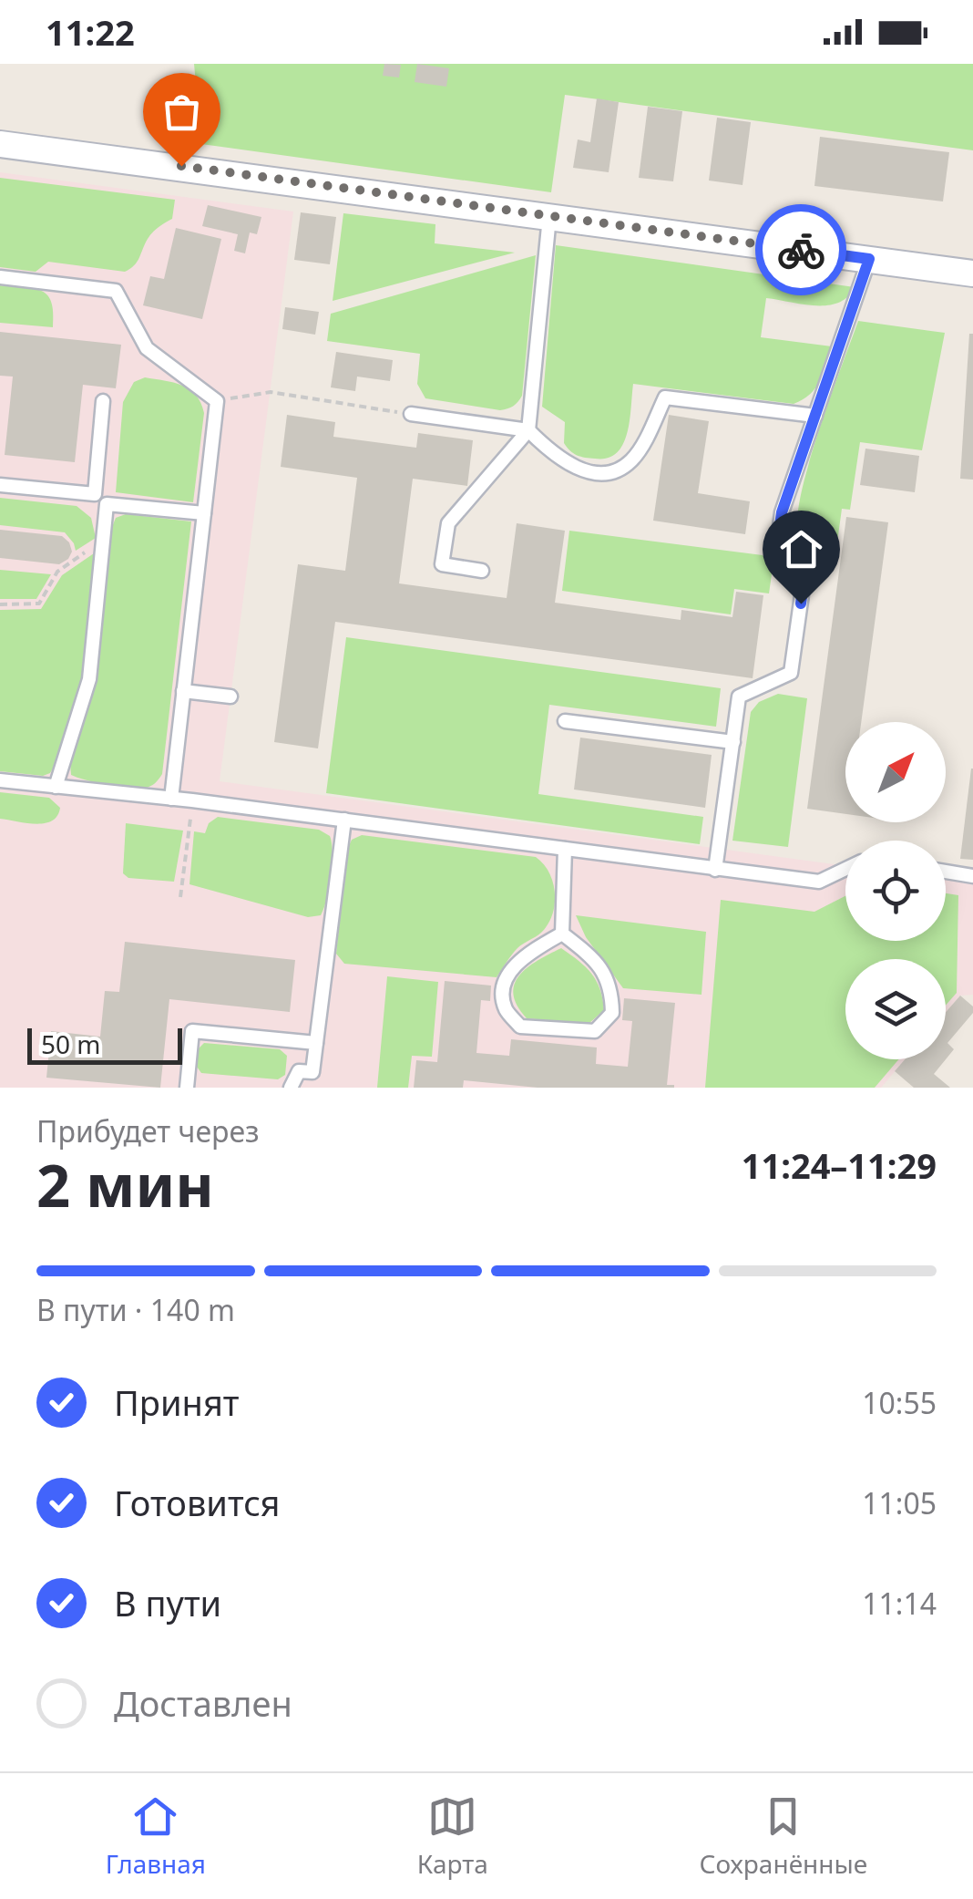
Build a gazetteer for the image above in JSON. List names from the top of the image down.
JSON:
{
  "scale_bar": "50 m",
  "north": "top right",
  "page": {
    "status": "11:22",
    "scale": "50 m",
    "heading": ["2 мин", "Прибудет через", "11:24–11:29"],
    "bar": "В пути · 140 m",
    "list": [
      ["Принят", "10:55"],
      ["Готовится", "11:05"],
      ["В пути", "11:14"],
      "Доставлен"
    ],
    "tabs": ["Главная", "Карта", "Сохранённые"]
  }
}
